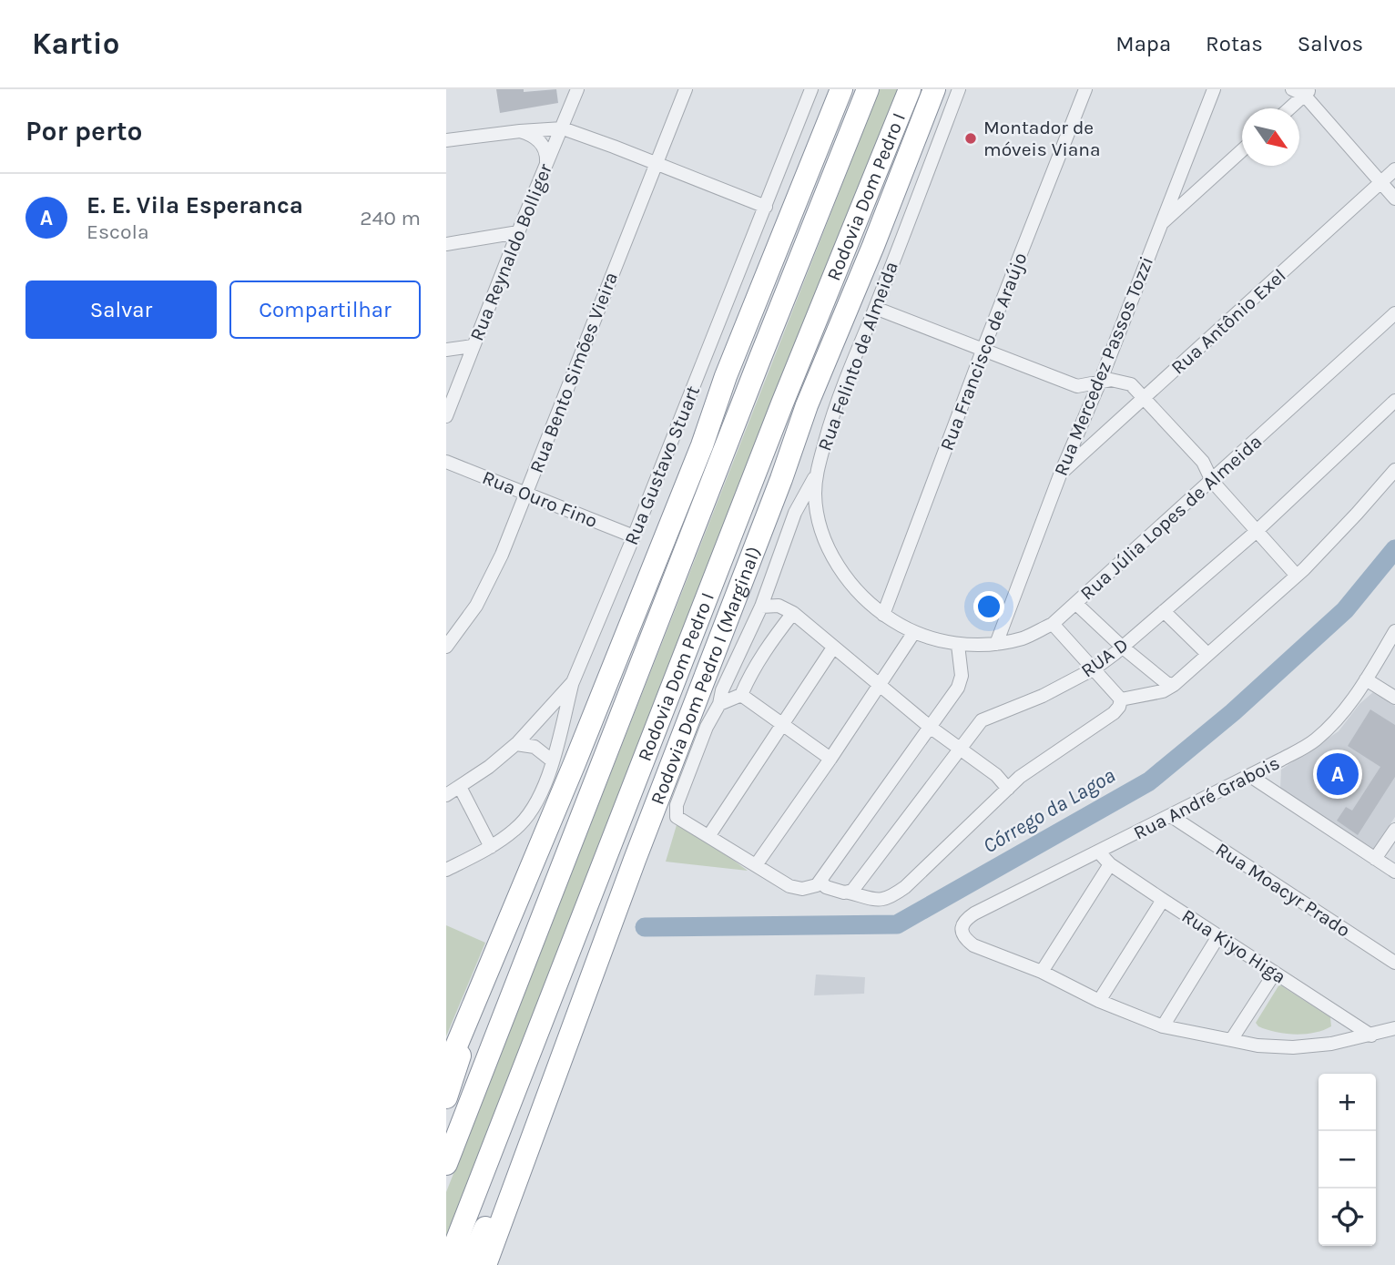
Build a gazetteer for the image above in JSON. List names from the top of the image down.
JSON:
{
  "streets": {
    "highway": ["Rodovia Dom Pedro I", "Rodovia Dom Pedro I (Marginal)"],
    "street": [
      "Rua Reynaldo Bolliger",
      "Rua Antônio Exel",
      "Rua Francisco de Araújo",
      "Rua Felinto de Almeida",
      "Rua Mercedez Passos Tozzi",
      "Rua Bento Simões Vieira",
      "Rua Gustavo Stuart",
      "Rua Ouro Fino",
      "Rua Júlia Lopes de Almeida",
      "RUA D",
      "Rua André Grabois",
      "Rua Moacyr Prado",
      "Rua Kiyo Higa"
    ]
  },
  "crossings": [
    ["Rua Antônio Exel", "Rua Mercedez Passos Tozzi"],
    ["Rua Francisco de Araújo", "Rua Felinto de Almeida"],
    ["Rua Felinto de Almeida", "Rua Júlia Lopes de Almeida"],
    ["Rua Mercedez Passos Tozzi", "Rua Júlia Lopes de Almeida"],
    ["Rua Bento Simões Vieira", "Rua Ouro Fino"],
    ["Rua Gustavo Stuart", "Rua Ouro Fino"],
    ["Rua André Grabois", "Rua Moacyr Prado"],
    ["Rua André Grabois", "Rua Kiyo Higa"]
  ],
  "water": ["Córrego da Lagoa"],
  "places": ["Montador de móveis Viana"],
  "north": "bottom right",
  "page": {
    "header": "Kartio",
    "nav": ["Mapa", "Rotas", "Salvos"],
    "heading": "Por perto",
    "list": [
      {
        "mark": "A",
        "name": "E. E. Vila Esperanca",
        "note": "Escola",
        "value": "240 m"
      }
    ],
    "buttons": ["Salvar", "Compartilhar"],
    "pins": "A",
    "map_buttons": ["+", "−"]
  }
}
